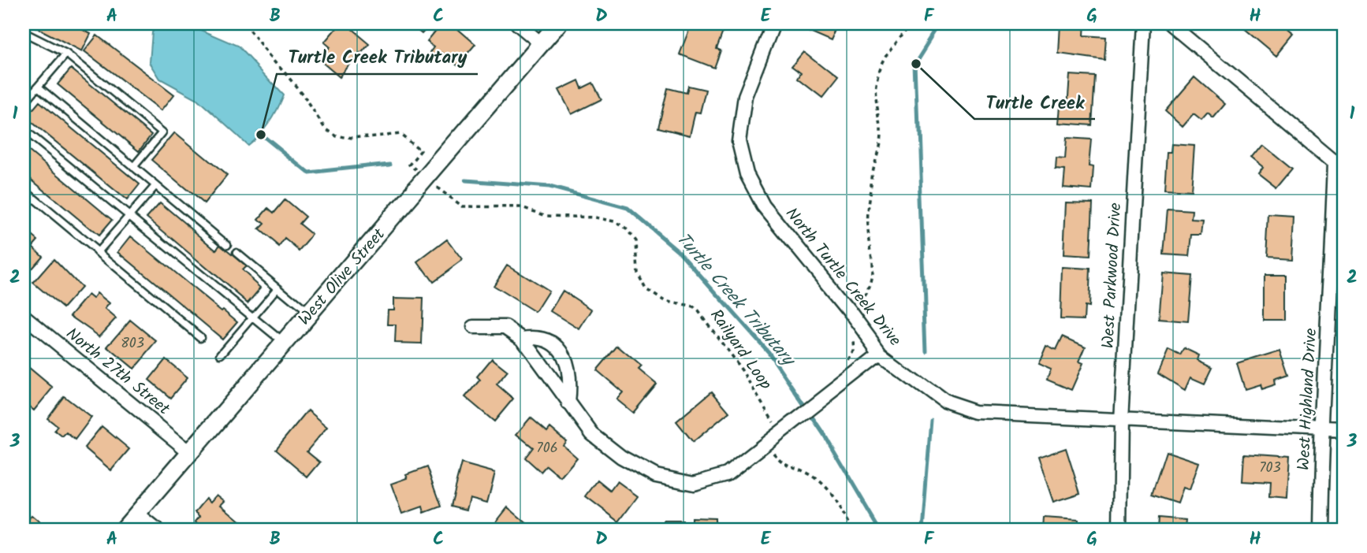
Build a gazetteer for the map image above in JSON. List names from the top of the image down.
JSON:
{
  "streets": {
    "main road": ["West Olive Street"],
    "street": [
      "West Parkwood Drive",
      "North Turtle Creek Drive",
      "North 27th Street",
      "West Highland Drive"
    ],
    "path": ["Railyard Loop"]
  },
  "crossings": [
    ["West Parkwood Drive", "North Turtle Creek Drive"],
    ["West Olive Street", "North 27th Street"],
    ["North Turtle Creek Drive", "West Highland Drive"]
  ],
  "water": ["Turtle Creek Tributary"],
  "places": ["Turtle Creek", "Turtle Creek Tributary"],
  "house_numbers": ["803", "706", "703"],
  "grid": {
    "columns": [
      "A",
      "B",
      "C",
      "D",
      "E",
      "F",
      "G",
      "H"
    ],
    "rows": ["1", "2", "3"]
  }
}
